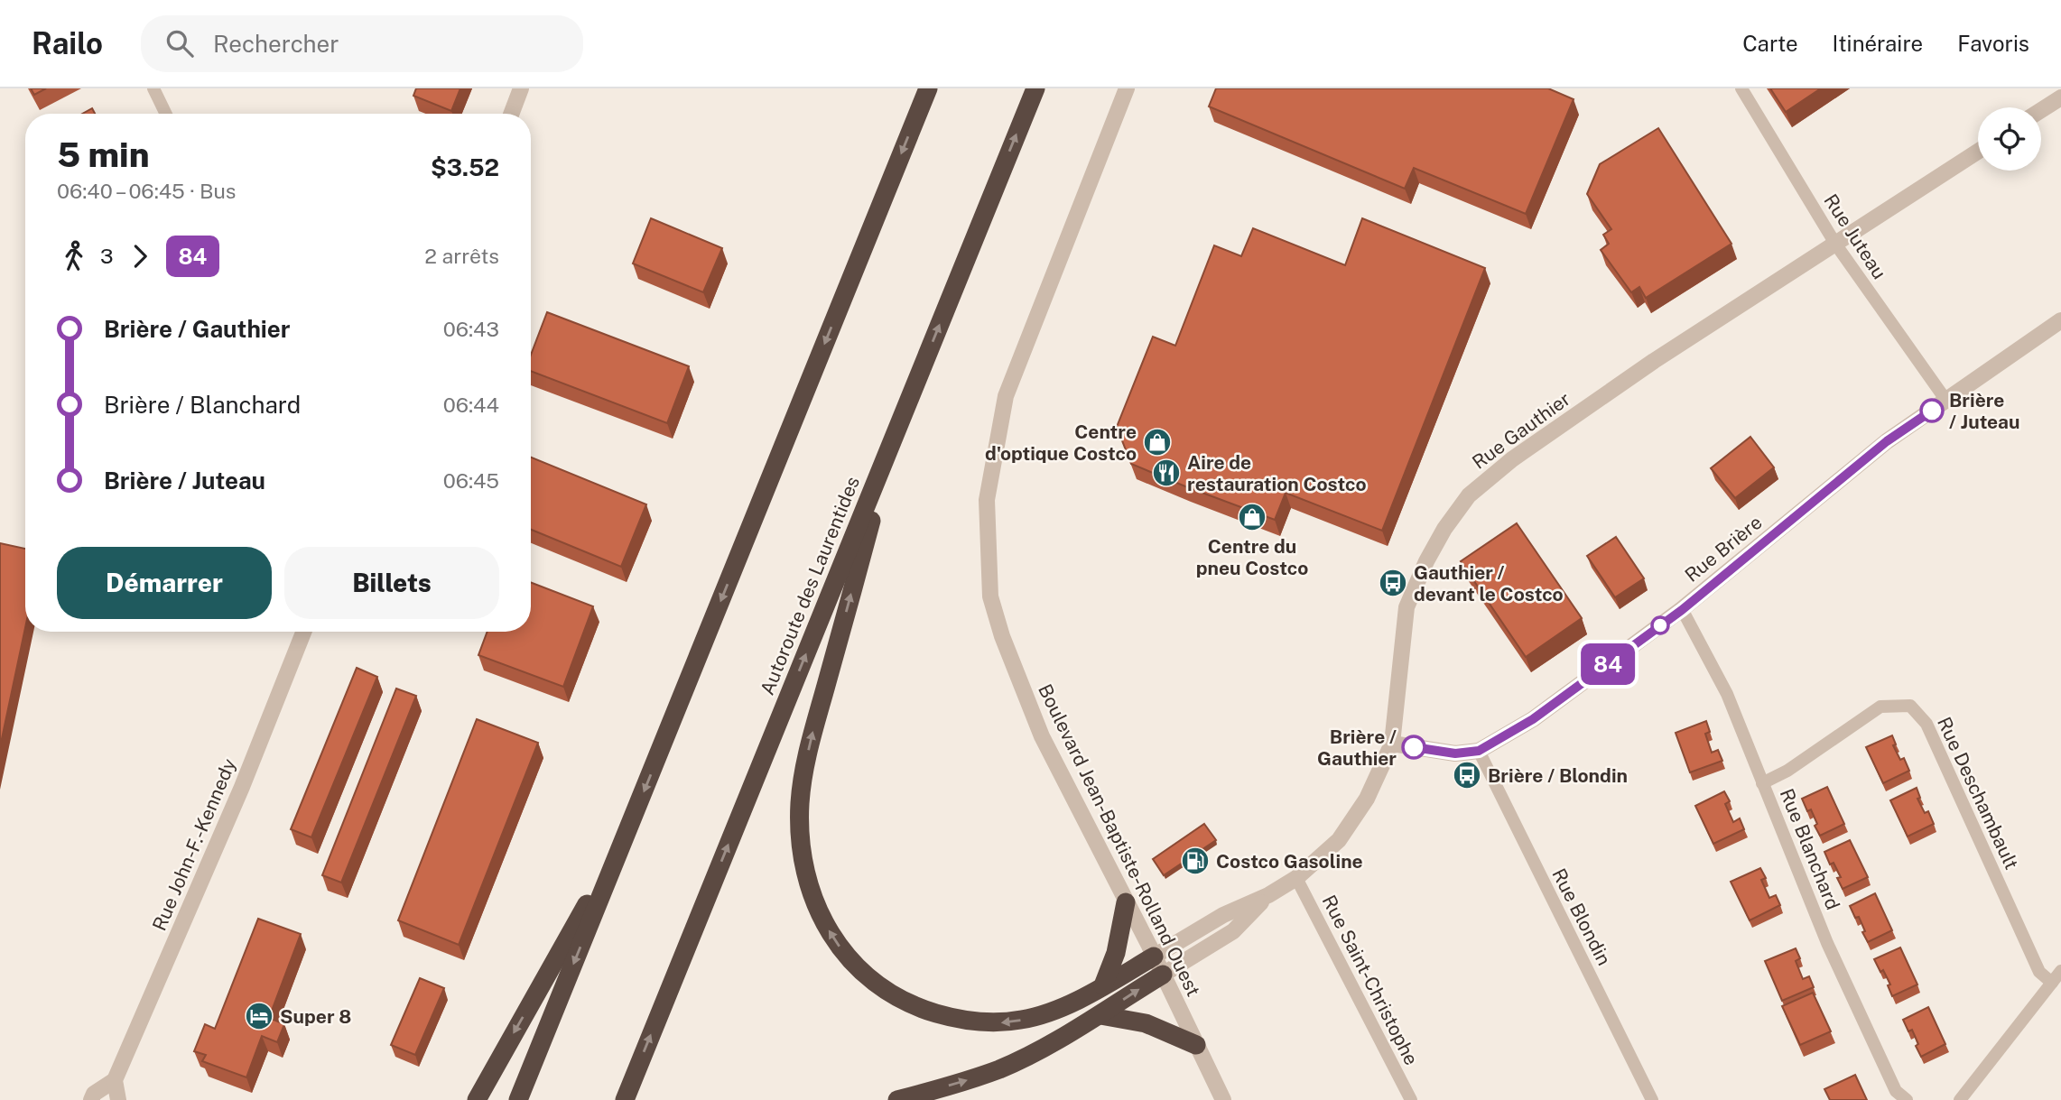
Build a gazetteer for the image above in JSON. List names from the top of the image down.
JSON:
{
  "streets": {
    "highway": ["Autoroute des Laurentides"],
    "street": [
      "Rue Juteau",
      "Rue Gauthier",
      "Rue Brière",
      "Rue Deschambault",
      "Boulevard Jean-Baptiste-Rolland Ouest",
      "Rue John-F.-Kennedy",
      "Rue Blanchard",
      "Rue Blondin",
      "Rue Saint-Christophe"
    ]
  },
  "crossings": [
    ["Rue Juteau", "Rue Gauthier"],
    ["Rue Juteau", "Rue Brière"],
    ["Rue Gauthier", "Rue Brière"],
    ["Rue Gauthier", "Boulevard Jean-Baptiste-Rolland Ouest"],
    ["Rue Gauthier", "Rue Saint-Christophe"],
    ["Rue Brière", "Rue Blanchard"],
    ["Rue Brière", "Rue Blondin"],
    ["Rue Deschambault", "Rue Blanchard"]
  ],
  "places": {
    "other": ["Brière / Juteau", "Brière / Gauthier"],
    "shop": ["Centre d'optique Costco", "Centre du pneu Costco"],
    "restaurant": ["Aire de restauration Costco"],
    "bus stop": ["Gauthier / devant le Costco", "Brière / Blondin"],
    "fuel station": ["Costco Gasoline"],
    "hotel": ["Super 8"]
  },
  "lines": ["bus line 84"],
  "page": {
    "header": "Railo",
    "search": "Rechercher",
    "nav": ["Carte", "Itinéraire", "Favoris"],
    "on_map": "84",
    "heading": ["5 min", "06:40 – 06:45 · Bus", "$3.52"],
    "legs": ["3", "84", "2 arrêts"],
    "list": [
      {
        "name": "Brière / Gauthier",
        "value": "06:43"
      },
      {
        "name": "Brière / Blanchard",
        "value": "06:44"
      },
      {
        "name": "Brière / Juteau",
        "value": "06:45"
      }
    ],
    "buttons": ["Démarrer", "Billets"]
  }
}
